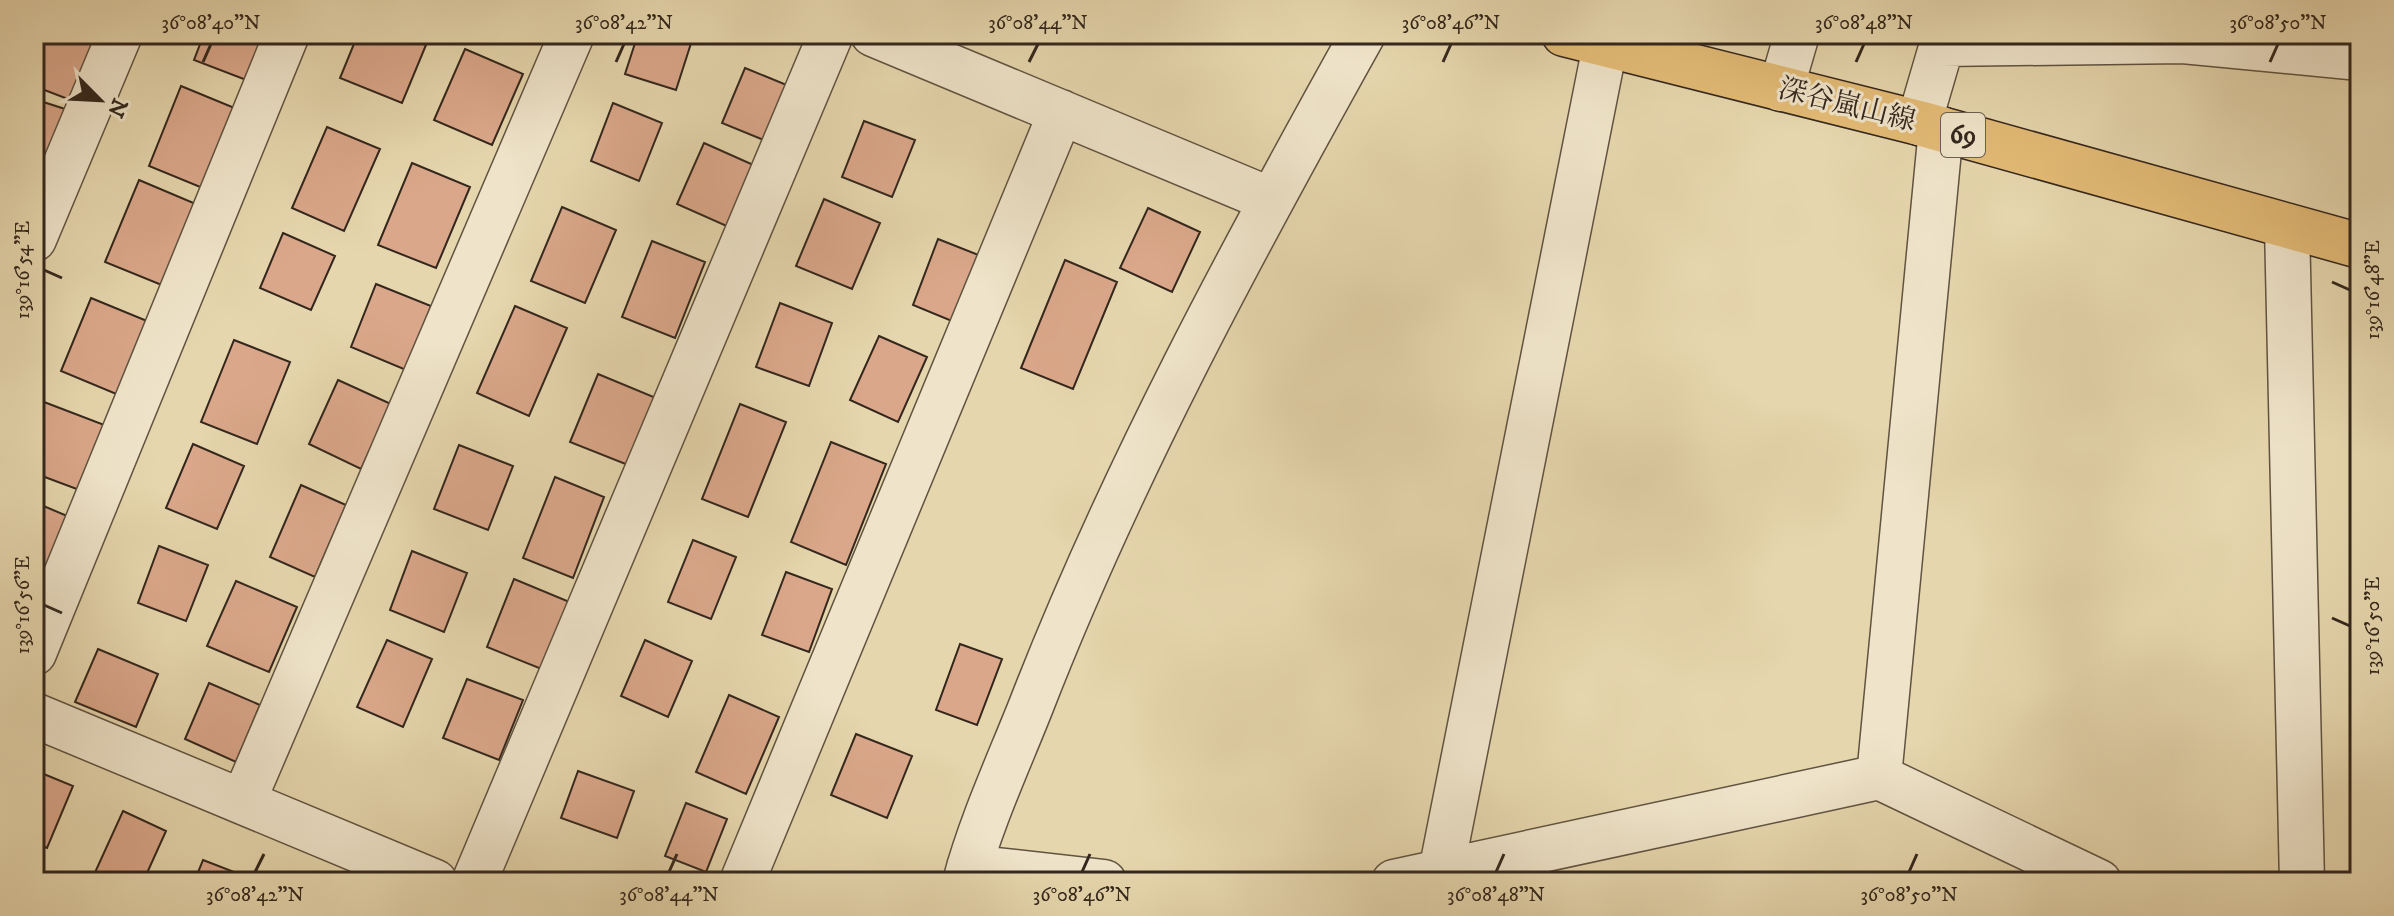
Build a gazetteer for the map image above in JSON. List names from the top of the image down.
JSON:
{
  "streets": {
    "main road": ["深谷嵐山線", "69"]
  },
  "north": "bottom right",
  "coordinates": [
    "36°08'40\"N",
    "36°08'42\"N",
    "36°08'44\"N",
    "36°08'46\"N",
    "36°08'48\"N",
    "36°08'50\"N",
    "139°16'54\"E",
    "139°16'48\"E",
    "139°16'56\"E",
    "139°16'50\"E"
  ]
}
